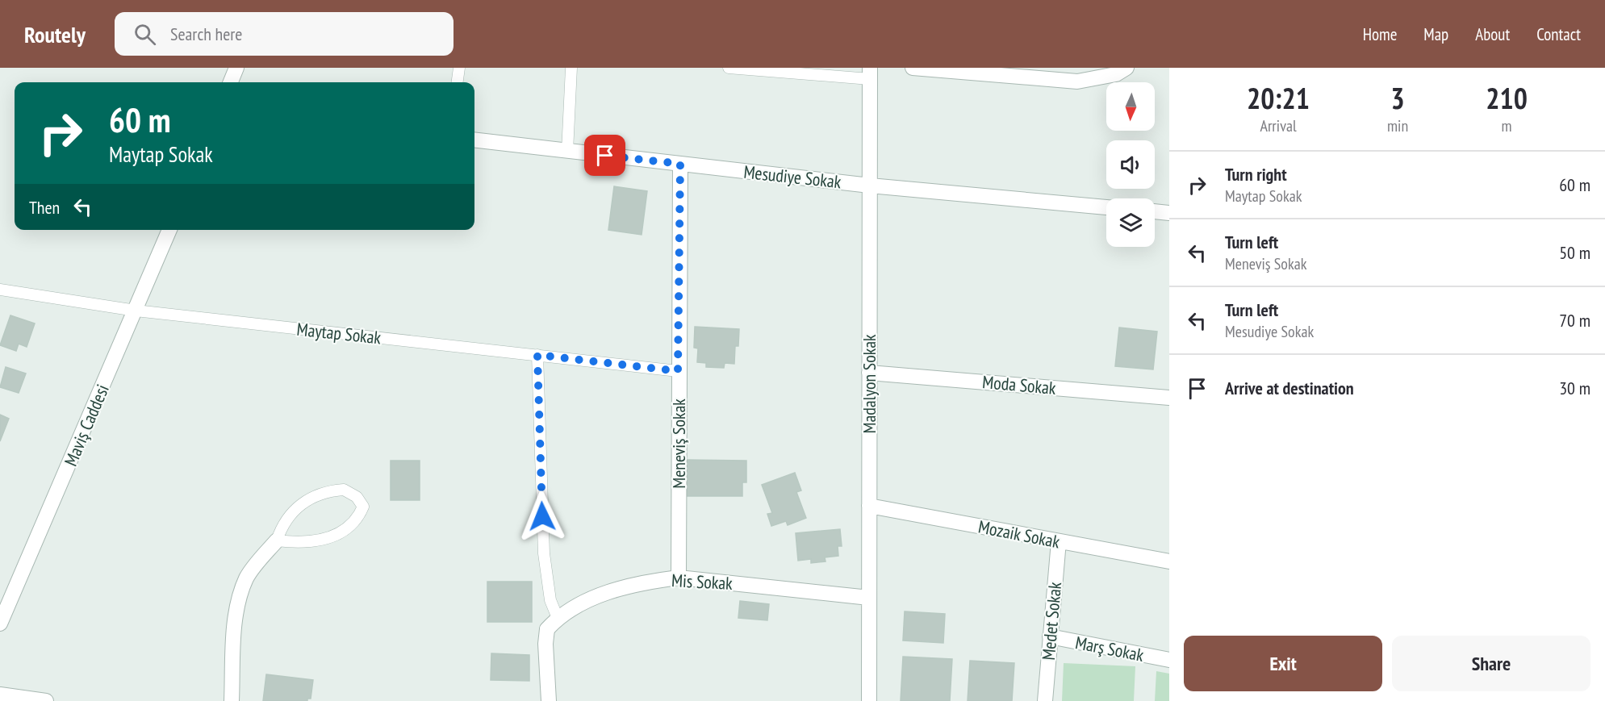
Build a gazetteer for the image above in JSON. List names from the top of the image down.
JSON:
{
  "streets": {
    "street": [
      "Mesudiye Sokak",
      "Madalyon Sokak",
      "Moda Sokak",
      "Maviş Caddesi",
      "Meneviş Sokak",
      "Mozaik Sokak",
      "Mis Sokak",
      "Medet Sokak",
      "Marş Sokak"
    ],
    "lane": ["Maytap Sokak"]
  },
  "crossings": [
    ["Mesudiye Sokak", "Madalyon Sokak"],
    ["Mesudiye Sokak", "Meneviş Sokak"],
    ["Maytap Sokak", "Maviş Caddesi"],
    ["Maytap Sokak", "Meneviş Sokak"],
    ["Madalyon Sokak", "Moda Sokak"],
    ["Madalyon Sokak", "Mozaik Sokak"],
    ["Madalyon Sokak", "Mis Sokak"],
    ["Meneviş Sokak", "Mis Sokak"],
    ["Mozaik Sokak", "Medet Sokak"],
    ["Medet Sokak", "Marş Sokak"]
  ],
  "north": "bottom",
  "page": {
    "header": "Routely",
    "search": "Search here",
    "nav": [
      "Home",
      "Map",
      "About",
      "Contact"
    ],
    "eta": [
      "20:21",
      "Arrival",
      "3",
      "min",
      "210",
      "m"
    ],
    "turn": ["60 m", "Maytap Sokak"],
    "list": [
      {
        "name": "Turn right",
        "note": "Maytap Sokak",
        "value": "60 m"
      },
      {
        "name": "Turn left",
        "note": "Meneviş Sokak",
        "value": "50 m"
      },
      {
        "name": "Turn left",
        "note": "Mesudiye Sokak",
        "value": "70 m"
      },
      {
        "name": "Arrive at destination",
        "value": "30 m"
      }
    ],
    "then": "Then",
    "buttons": ["Exit", "Share"]
  }
}
